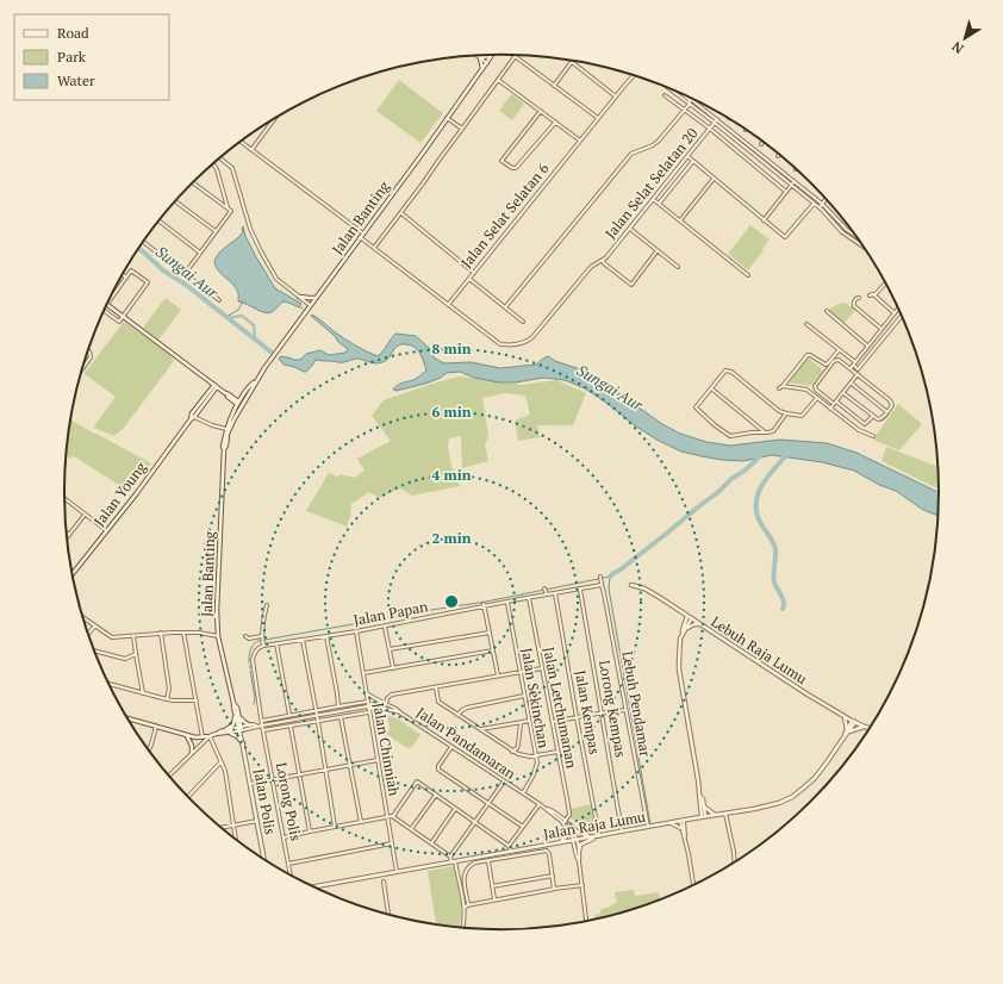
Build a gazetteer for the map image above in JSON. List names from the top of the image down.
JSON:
{
  "streets": {
    "main road": [
      "Jalan Banting",
      "Jalan Young",
      "Lebuh Raja Lumu",
      "Jalan Polis",
      "Jalan Raja Lumu"
    ],
    "street": [
      "Jalan Selat Selatan 20",
      "Jalan Selat Selatan 6",
      "Jalan Papan",
      "Jalan Sekinchan",
      "Lebuh Pendamar",
      "Jalan Letchumanan",
      "Lorong Kempas",
      "Jalan Kempas",
      "Jalan Pandamaran",
      "Jalan Chinniah",
      "Lorong Polis"
    ]
  },
  "crossings": [
    ["Jalan Selat Selatan 20", "Jalan Selat Selatan 6"],
    ["Jalan Selat Selatan 20", "Jalan Banting"],
    ["Jalan Banting", "Jalan Polis"],
    ["Jalan Papan", "Jalan Sekinchan"],
    ["Jalan Papan", "Lebuh Pendamar"],
    ["Jalan Papan", "Jalan Letchumanan"],
    ["Jalan Papan", "Lorong Kempas"],
    ["Jalan Papan", "Jalan Kempas"],
    ["Jalan Papan", "Jalan Chinniah"],
    ["Jalan Sekinchan", "Jalan Pandamaran"],
    ["Lebuh Pendamar", "Jalan Raja Lumu"],
    ["Jalan Letchumanan", "Jalan Pandamaran"],
    ["Lorong Kempas", "Jalan Raja Lumu"],
    ["Jalan Kempas", "Jalan Raja Lumu"],
    ["Jalan Pandamaran", "Jalan Chinniah"],
    ["Jalan Chinniah", "Jalan Raja Lumu"]
  ],
  "water": ["Sungai Aur"],
  "legend": ["Road", "Park", "Water"],
  "north": "bottom left",
  "rings": [
    "8 min",
    "6 min",
    "4 min",
    "2 min"
  ]
}
